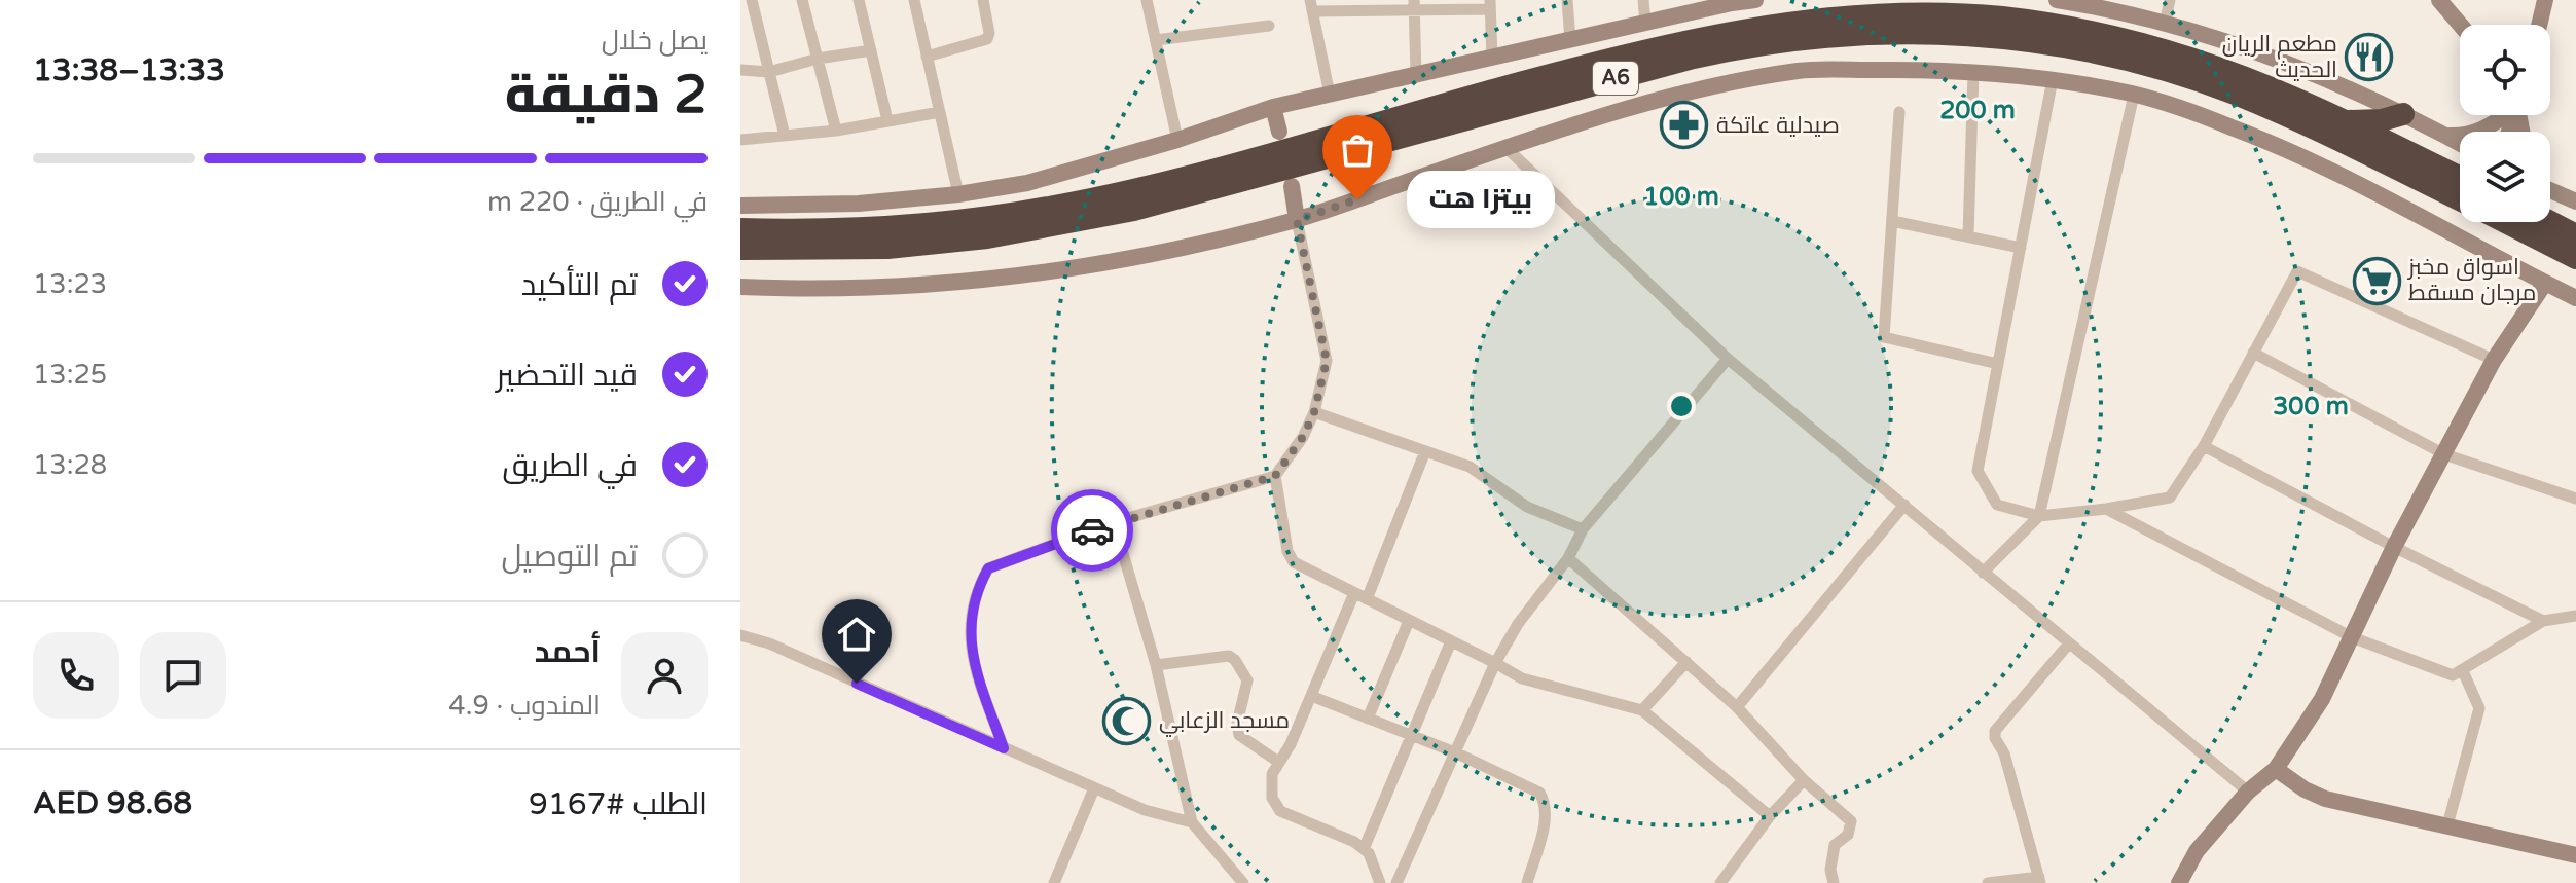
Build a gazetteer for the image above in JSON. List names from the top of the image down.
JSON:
{
  "streets": {
    "highway": ["A6"]
  },
  "places": {
    "restaurant": ["مطعم الريان الحديث"],
    "pharmacy": ["صيدلية عاتكة"],
    "other": ["بيتزا هت"],
    "supermarket": ["اسواق مخبز مرجان مسقط"],
    "mosque": ["مسجد الزعابي"]
  },
  "page": {
    "heading": ["2 دقيقة", "يصل خلال", "13:33–13:38"],
    "panel": [
      "أحمد",
      "المندوب · 4.9",
      "الطلب #9167",
      "AED 98.68"
    ],
    "bar": "في الطريق · 220 m",
    "bubble": "بيتزا هت",
    "list": [
      ["تم التأكيد", "13:23"],
      ["قيد التحضير", "13:25"],
      ["في الطريق", "13:28"],
      "تم التوصيل"
    ]
  },
  "rings": ["200 m", "100 m", "300 m"]
}
